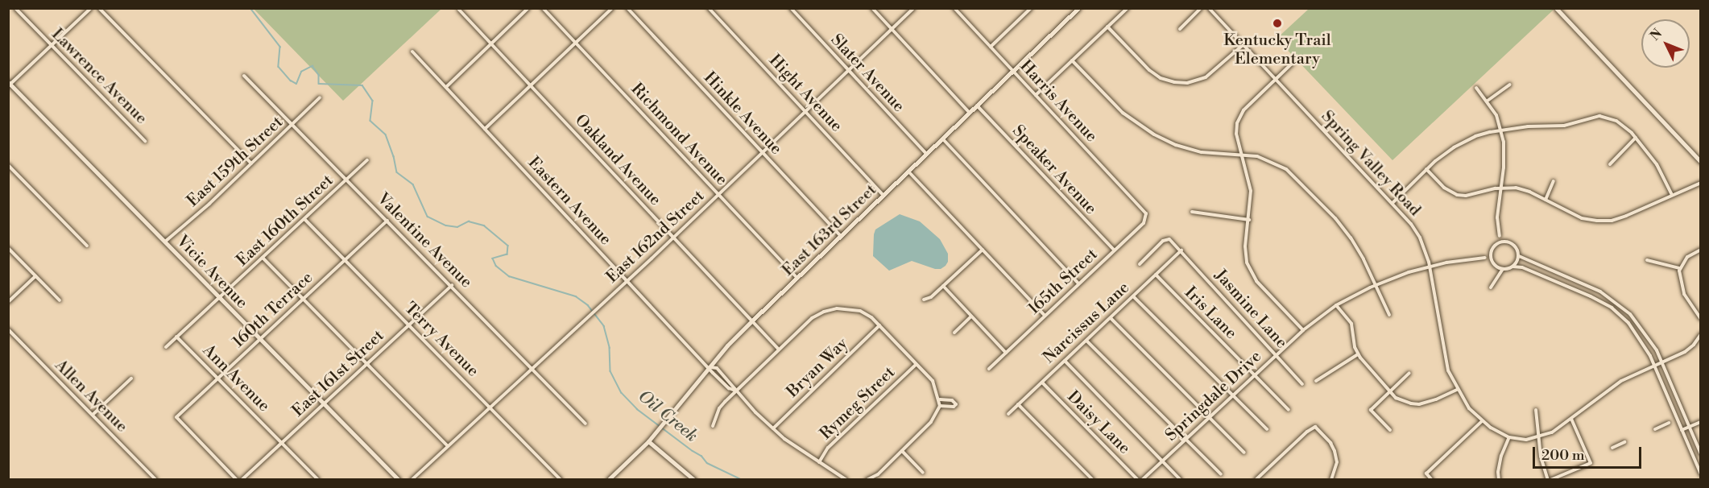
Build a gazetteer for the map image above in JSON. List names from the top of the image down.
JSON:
{
  "streets": {
    "street": [
      "Slater Avenue",
      "Lawrence Avenue",
      "Hight Avenue",
      "Harris Avenue",
      "Hinkle Avenue",
      "Richmond Avenue",
      "Oakland Avenue",
      "East 159th Street",
      "Spring Valley Road",
      "Speaker Avenue",
      "Eastern Avenue",
      "East 160th Street",
      "East 163rd Street",
      "East 162nd Street",
      "Valentine Avenue",
      "Vicie Avenue",
      "165th Street",
      "Jasmine Lane",
      "160th Terrace",
      "Iris Lane",
      "Narcissus Lane",
      "Terry Avenue",
      "Bryan Way",
      "East 161st Street",
      "Ann Avenue",
      "Allen Avenue",
      "Springdale Drive",
      "Rymeg Street",
      "Daisy Lane"
    ]
  },
  "crossings": [
    ["Slater Avenue", "East 163rd Street"],
    ["Slater Avenue", "East 162nd Street"],
    ["Hight Avenue", "East 163rd Street"],
    ["Hight Avenue", "East 162nd Street"],
    ["Harris Avenue", "East 163rd Street"],
    ["Harris Avenue", "165th Street"],
    ["Hinkle Avenue", "East 163rd Street"],
    ["Hinkle Avenue", "East 162nd Street"],
    ["Richmond Avenue", "East 163rd Street"],
    ["Richmond Avenue", "East 162nd Street"],
    ["Oakland Avenue", "East 163rd Street"],
    ["Oakland Avenue", "East 162nd Street"],
    ["East 159th Street", "Valentine Avenue"],
    ["East 159th Street", "Vicie Avenue"],
    ["Spring Valley Road", "Springdale Drive"],
    ["Speaker Avenue", "East 163rd Street"],
    ["Speaker Avenue", "165th Street"],
    ["Eastern Avenue", "East 163rd Street"],
    ["Eastern Avenue", "East 162nd Street"],
    ["Eastern Avenue", "Bryan Way"],
    ["Eastern Avenue", "Rymeg Street"],
    ["East 160th Street", "Valentine Avenue"],
    ["East 160th Street", "Vicie Avenue"],
    ["East 160th Street", "Terry Avenue"],
    ["East 160th Street", "Ann Avenue"],
    ["East 162nd Street", "Valentine Avenue"],
    ["East 162nd Street", "Terry Avenue"],
    ["Valentine Avenue", "160th Terrace"],
    ["Valentine Avenue", "East 161st Street"],
    ["Vicie Avenue", "160th Terrace"],
    ["Vicie Avenue", "East 161st Street"],
    ["Jasmine Lane", "Narcissus Lane"],
    ["Jasmine Lane", "Springdale Drive"],
    ["160th Terrace", "Terry Avenue"],
    ["160th Terrace", "Ann Avenue"],
    ["Iris Lane", "Narcissus Lane"],
    ["Iris Lane", "Springdale Drive"],
    ["Narcissus Lane", "Daisy Lane"],
    ["Terry Avenue", "East 161st Street"],
    ["East 161st Street", "Ann Avenue"],
    ["Springdale Drive", "Daisy Lane"]
  ],
  "water": ["Oil Creek"],
  "places": ["Kentucky Trail Elementary"],
  "scale_bar": "200 m",
  "north": "top left"
}
